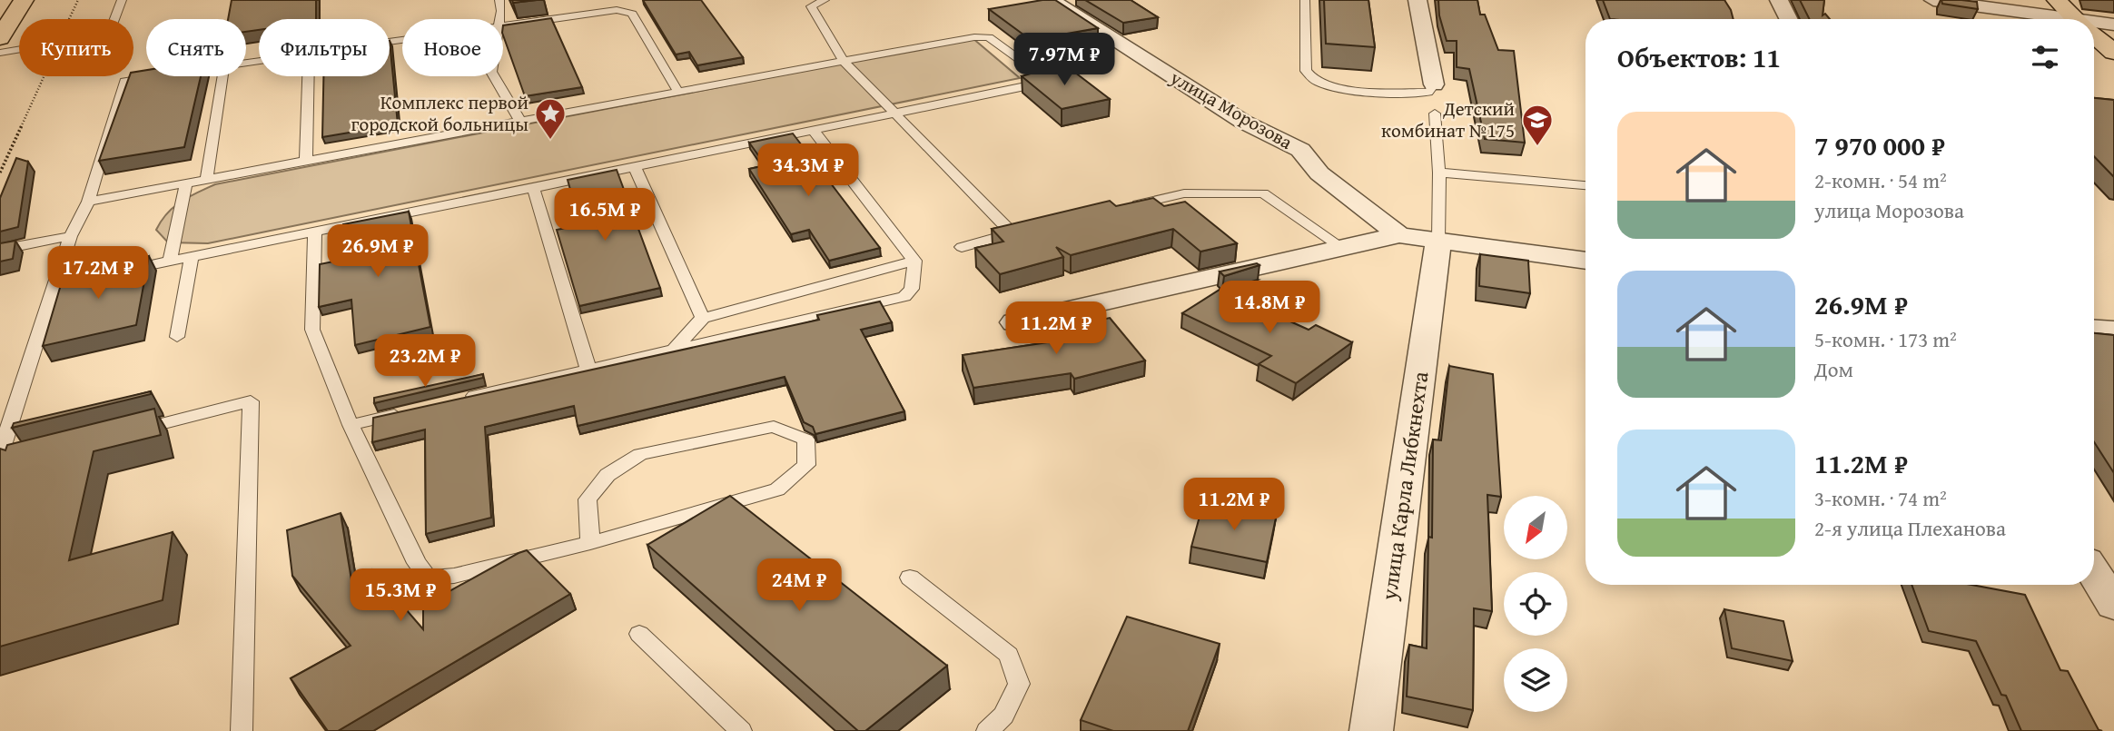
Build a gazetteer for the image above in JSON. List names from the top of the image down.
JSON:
{
  "streets": {
    "street": ["улица Морозова", "улица Карла Либкнехта"]
  },
  "places": {
    "place": ["Комплекс первой городской больницы"],
    "school or university": ["Детский комбинат №175"]
  },
  "north": "bottom left",
  "page": {
    "chip": [
      "Купить",
      "Снять",
      "Фильтры",
      "Новое"
    ],
    "heading": "Объектов: 11",
    "price": [
      "7.97M ₽",
      "34.3M ₽",
      "16.5M ₽",
      "26.9M ₽",
      "17.2M ₽",
      "14.8M ₽",
      "11.2M ₽",
      "23.2M ₽",
      "11.2M ₽",
      "24M ₽",
      "15.3M ₽"
    ],
    "list": [
      {
        "name": "7 970 000 ₽",
        "note": "2-комн. · 54 m² · улица Морозова"
      },
      {
        "name": "26.9M ₽",
        "note": "5-комн. · 173 m² · Дом"
      },
      {
        "name": "11.2M ₽",
        "note": "3-комн. · 74 m² · 2-я улица Плеханова"
      }
    ]
  }
}
